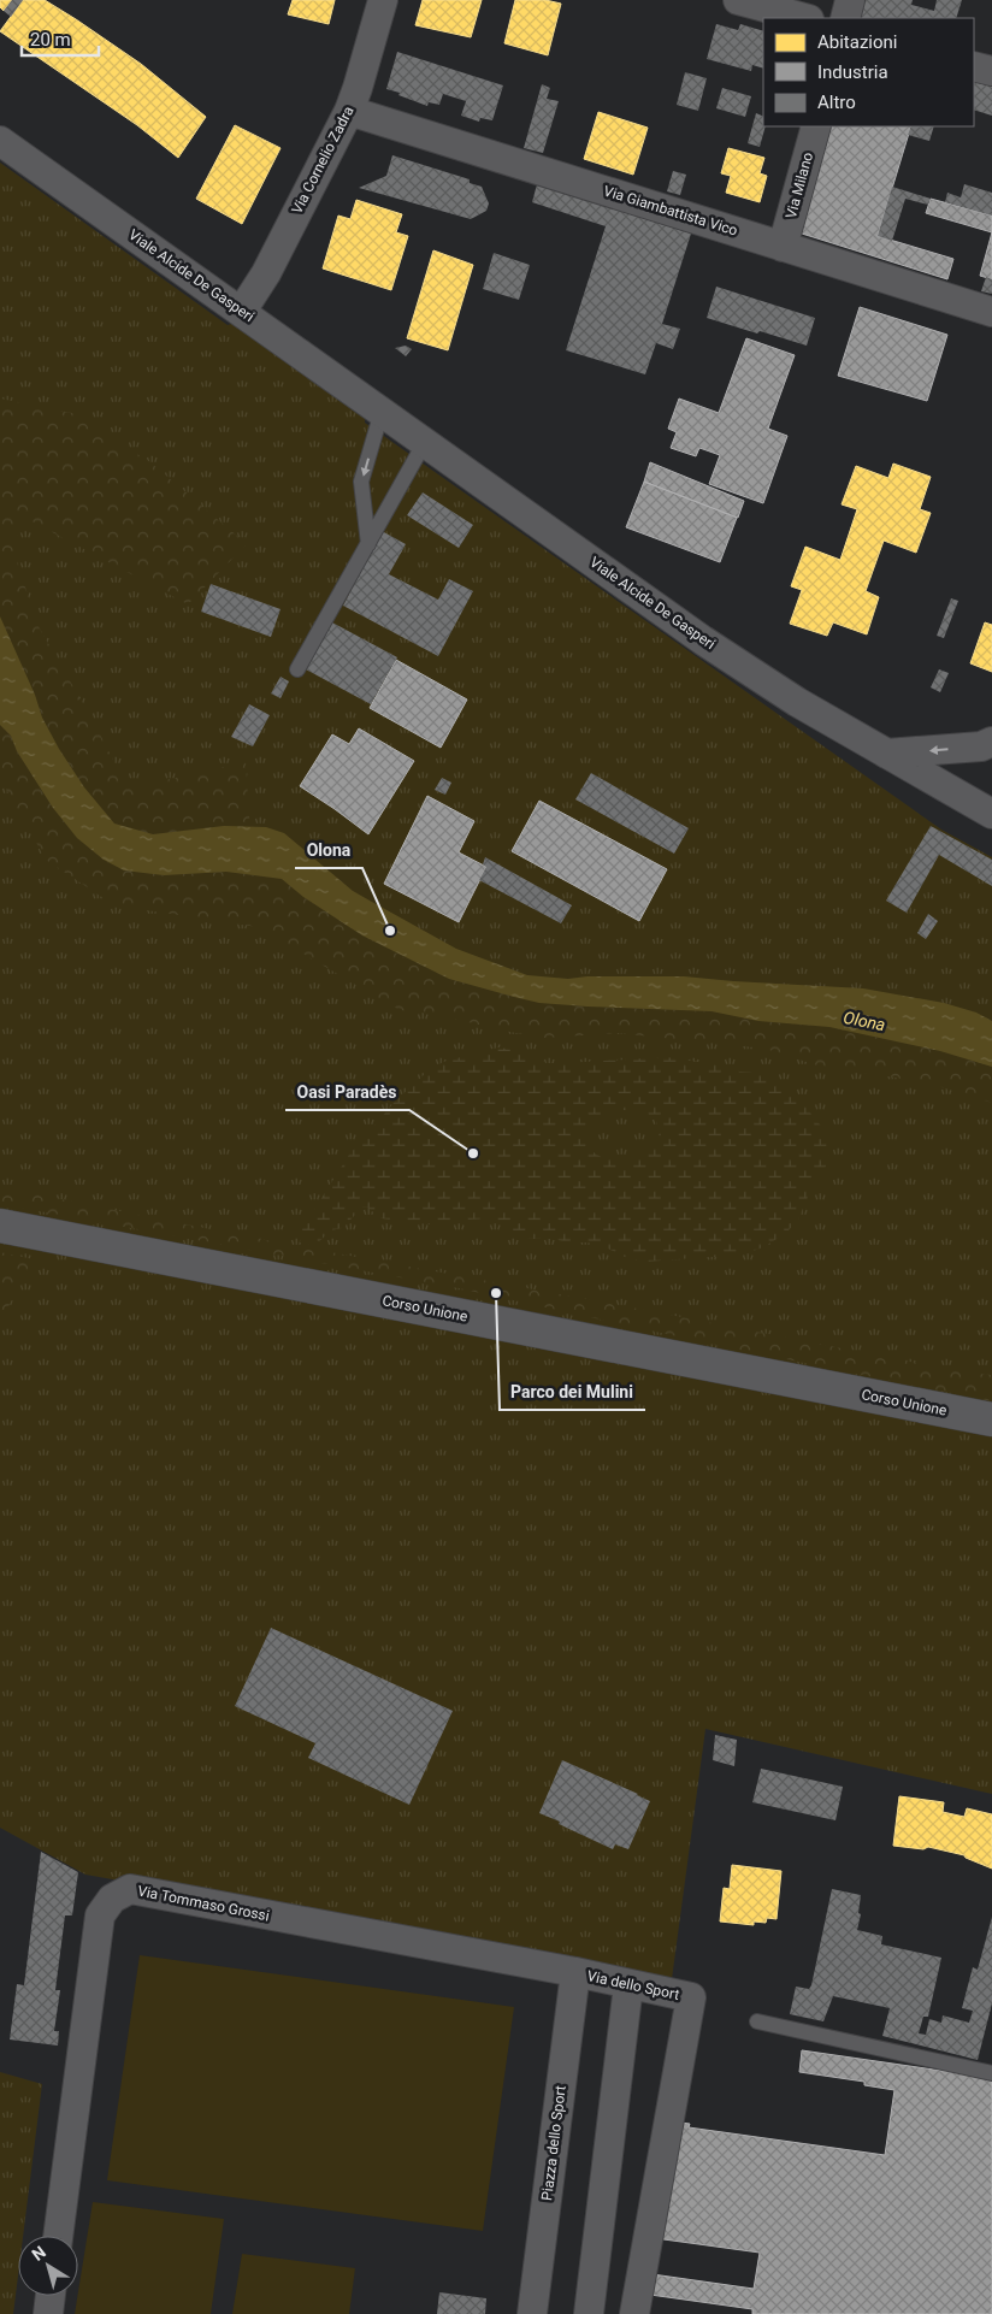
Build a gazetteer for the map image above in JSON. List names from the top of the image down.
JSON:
{
  "streets": {
    "street": [
      "Via Cornelio Zadra",
      "Via Milano",
      "Via Giambattista Vico",
      "Viale Alcide De Gasperi",
      "Corso Unione",
      "Via Tommaso Grossi",
      "Via dello Sport",
      "Piazza dello Sport"
    ]
  },
  "crossings": [
    ["Via Cornelio Zadra", "Via Giambattista Vico"],
    ["Via Cornelio Zadra", "Viale Alcide De Gasperi"],
    ["Via Milano", "Via Giambattista Vico"],
    ["Via Tommaso Grossi", "Via dello Sport"],
    ["Via Tommaso Grossi", "Piazza dello Sport"],
    ["Via dello Sport", "Piazza dello Sport"]
  ],
  "water": ["Olona"],
  "places": ["Olona", "Oasi Paradès", "Parco dei Mulini"],
  "legend": ["Abitazioni", "Industria", "Altro"],
  "scale_bar": "20 m",
  "north": "top left"
}
